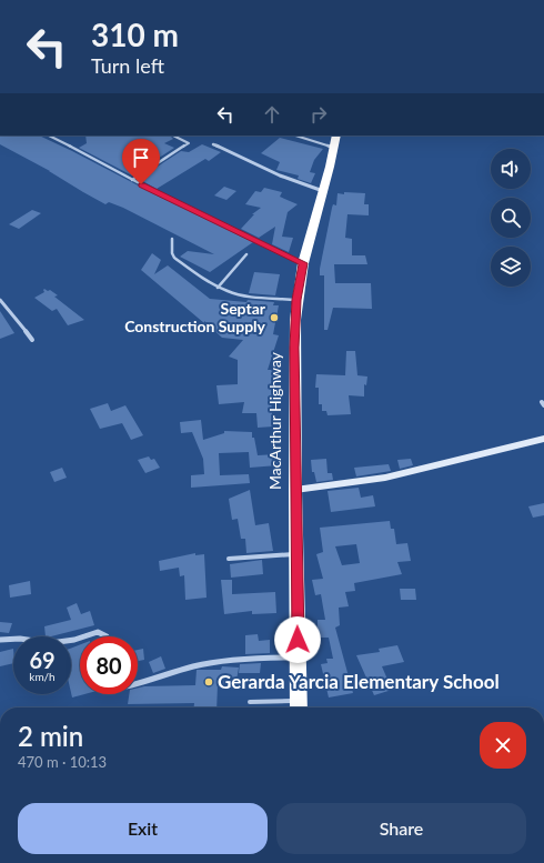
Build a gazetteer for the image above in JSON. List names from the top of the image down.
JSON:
{
  "streets": {
    "highway": ["MacArthur Highway"]
  },
  "places": ["Septar Construction Supply", "Gerarda Yarcia Elementary School"],
  "page": {
    "turn": ["310 m", "Turn left"],
    "speed": "69 km/h",
    "limit": "80",
    "heading": ["2 min", "470 m · 10:13"],
    "buttons": ["Exit", "Share"]
  }
}
